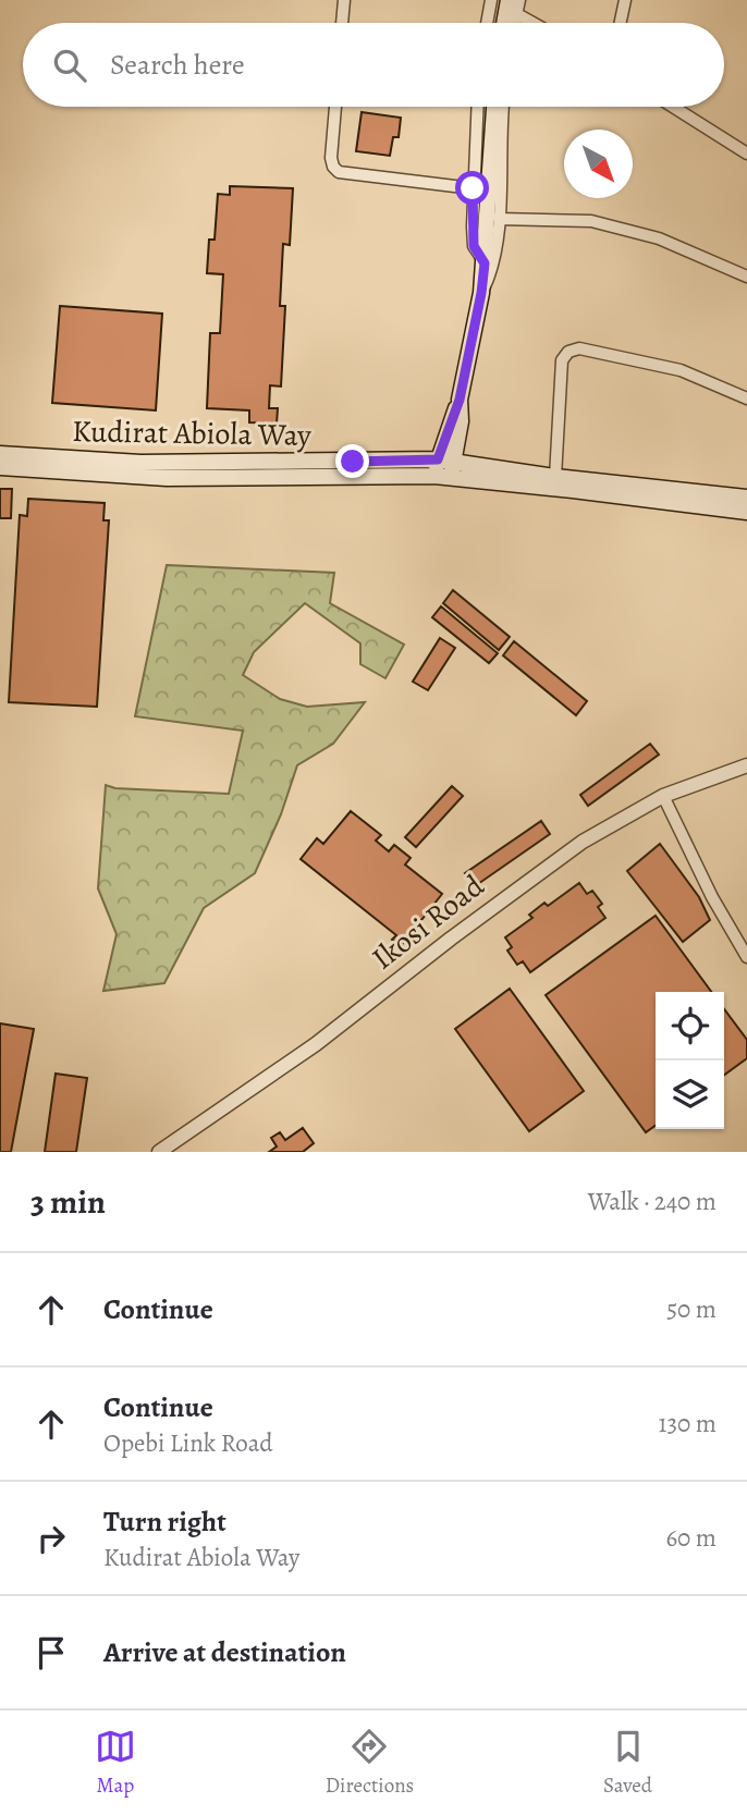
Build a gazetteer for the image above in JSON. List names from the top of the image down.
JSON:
{
  "streets": {
    "main road": ["Kudirat Abiola Way"],
    "street": ["Ikosi Road"]
  },
  "north": "bottom right",
  "page": {
    "search": "Search here",
    "heading": ["3 min", "Walk · 240 m"],
    "list": [
      ["Continue", "50 m"],
      ["Continue", "Opebi Link Road", "130 m"],
      ["Turn right", "Kudirat Abiola Way", "60 m"],
      "Arrive at destination"
    ],
    "nav": ["Map", "Directions", "Saved"]
  }
}
